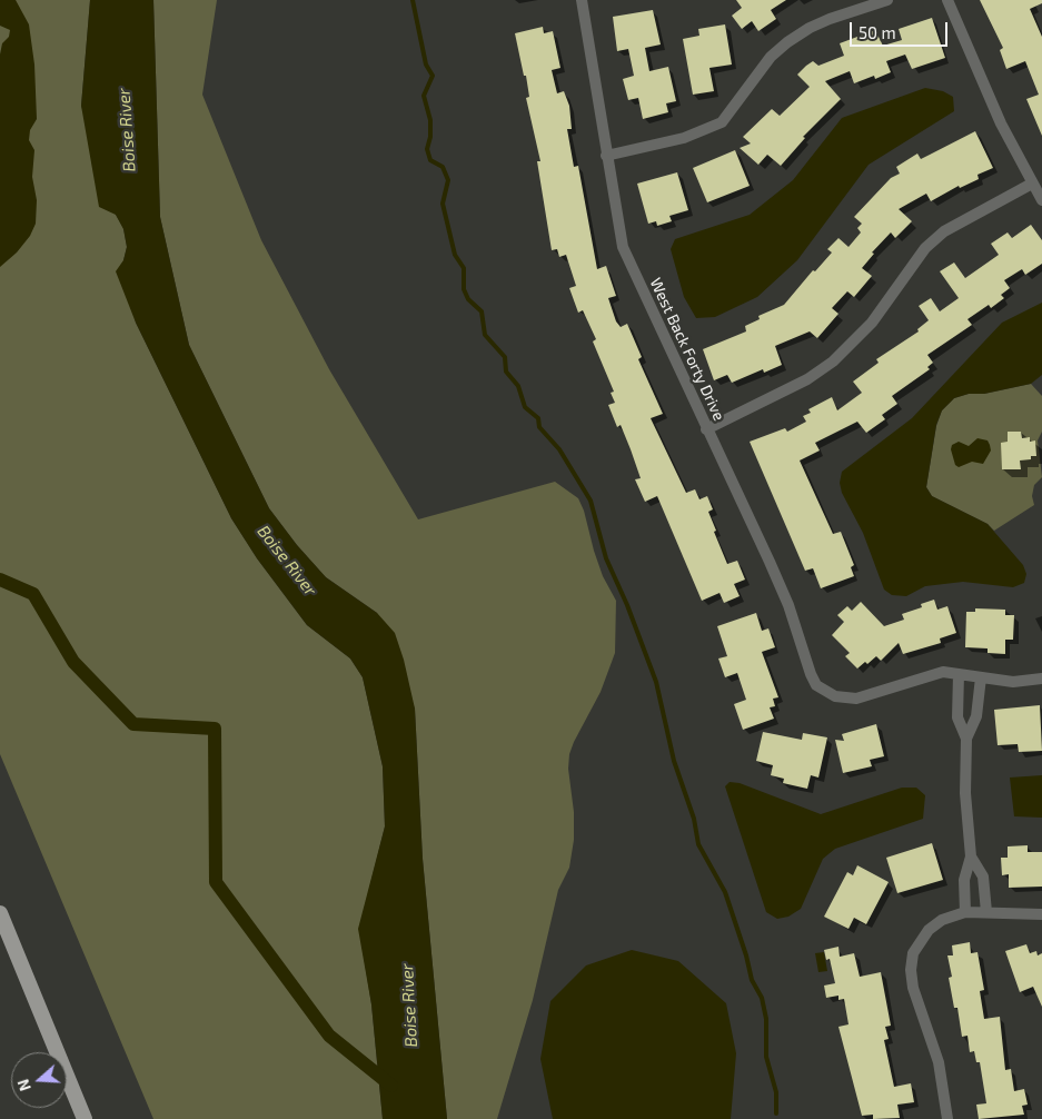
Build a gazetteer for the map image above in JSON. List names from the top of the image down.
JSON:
{
  "streets": {
    "street": ["West Back Forty Drive"]
  },
  "water": ["Boise River"],
  "scale_bar": "50 m",
  "north": "left"
}
